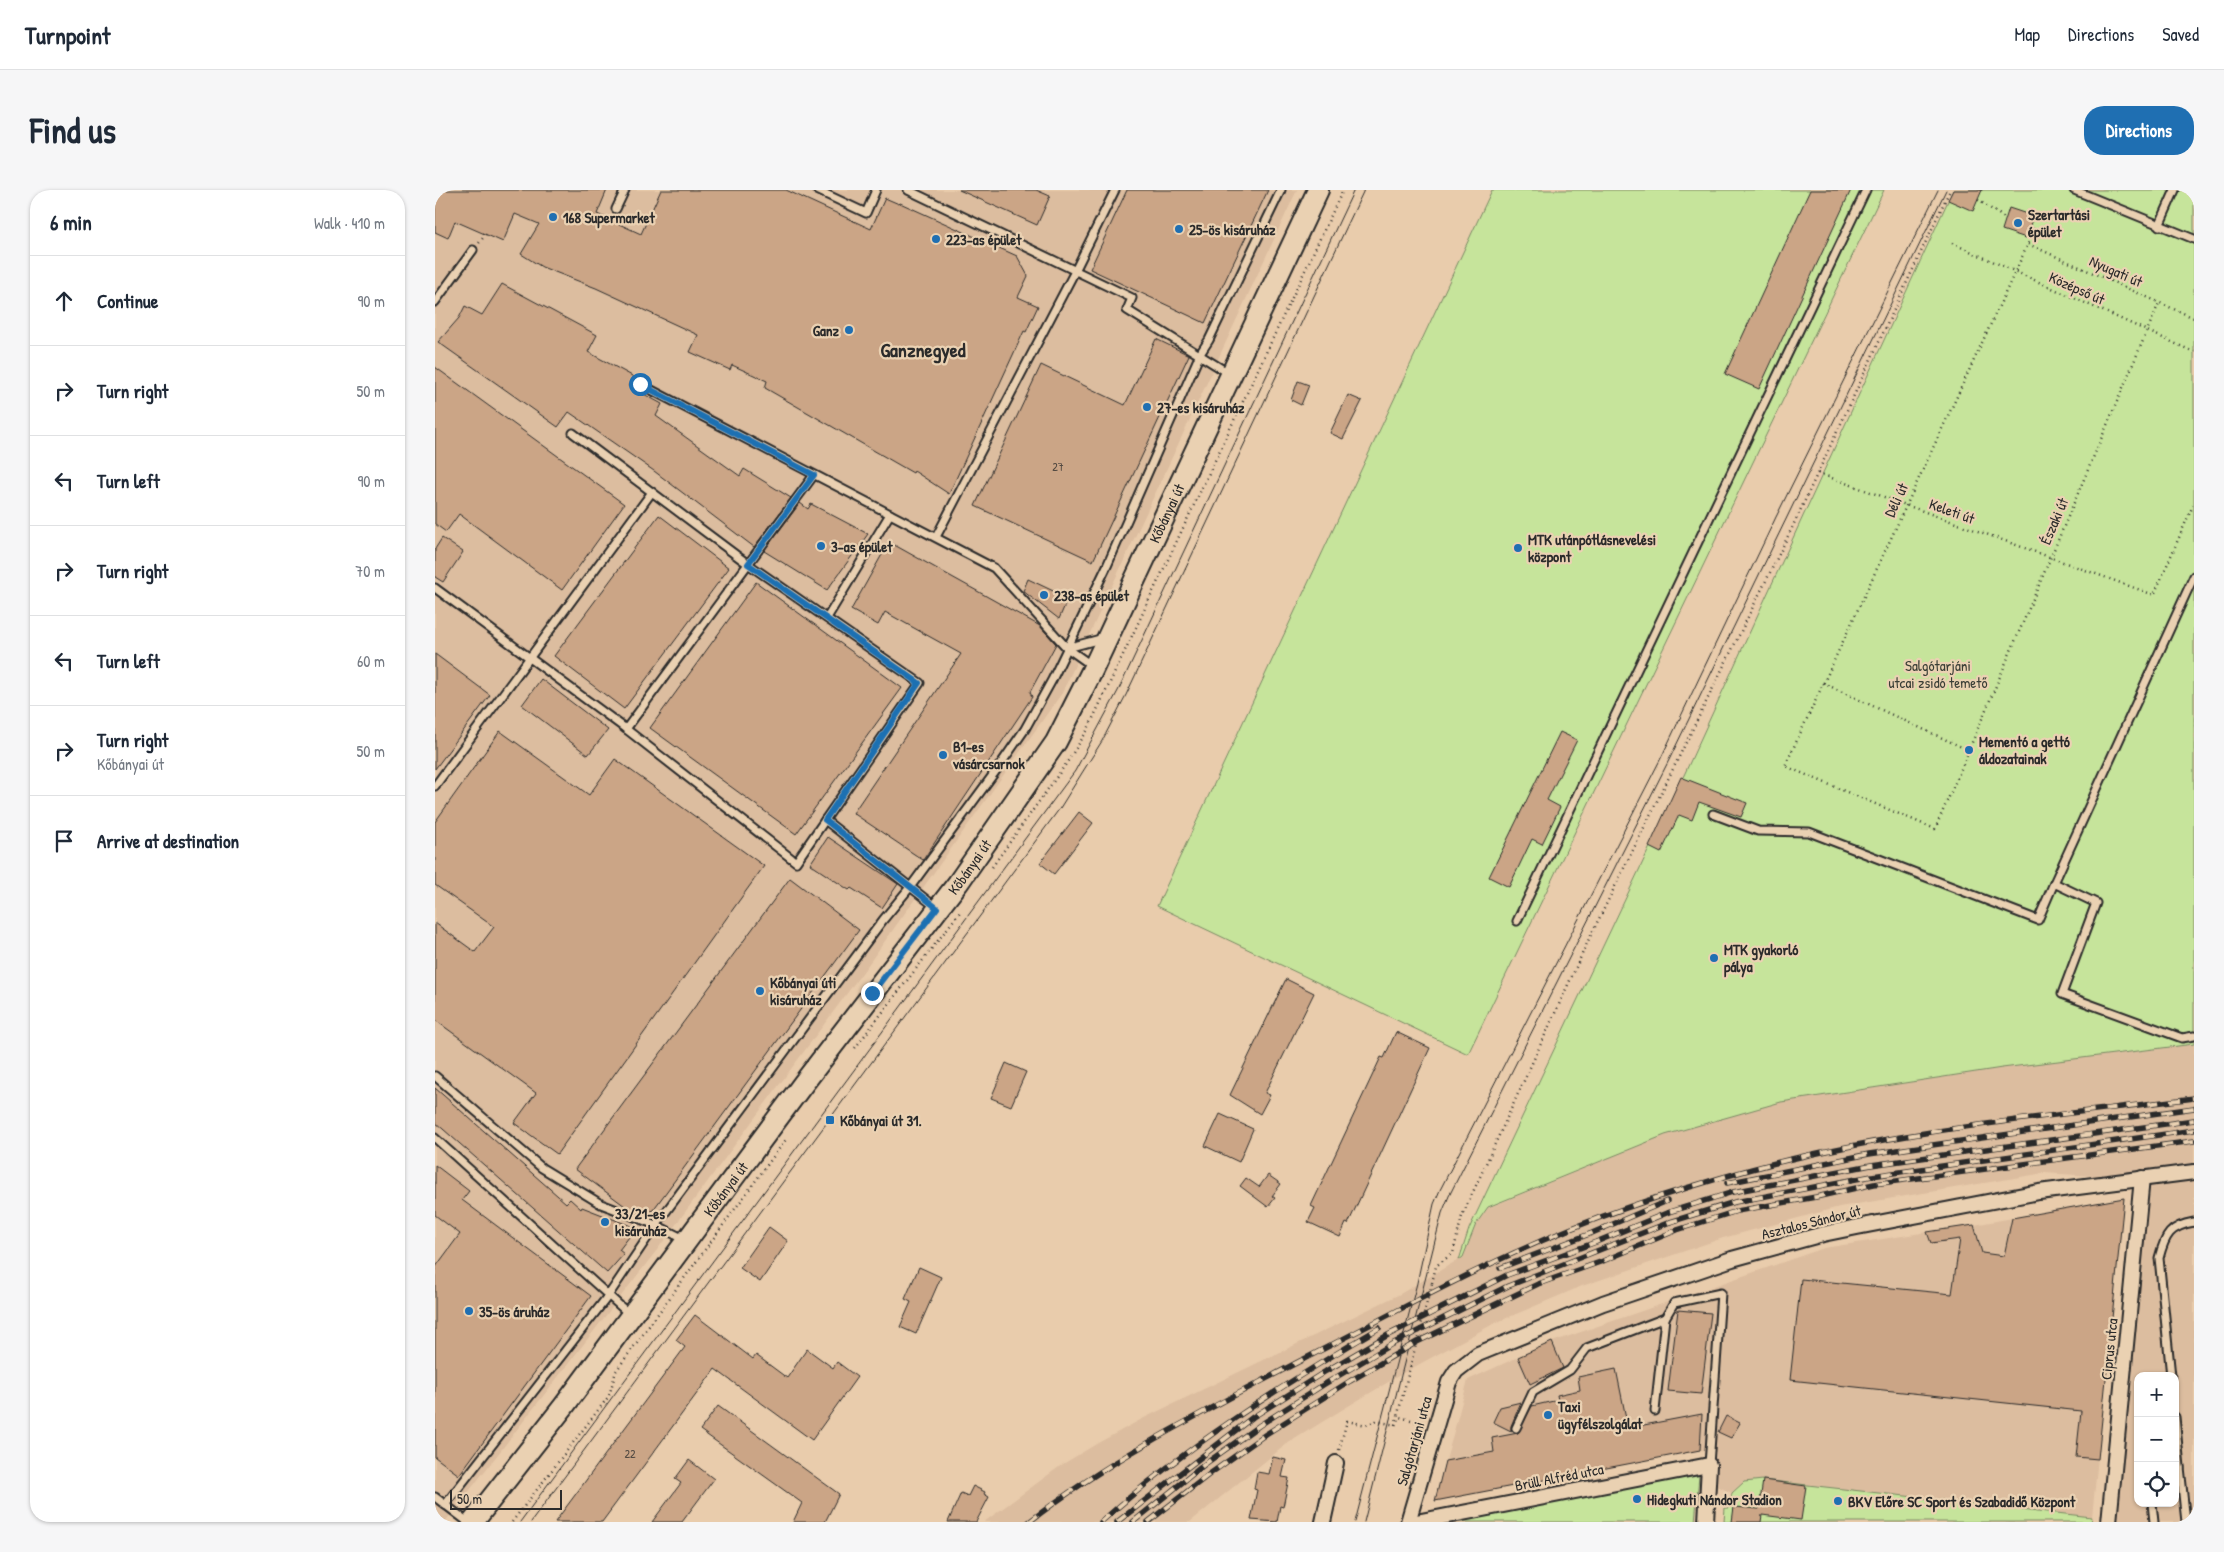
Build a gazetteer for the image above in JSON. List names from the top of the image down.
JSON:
{
  "streets": {
    "main road": ["Kőbányai út"],
    "street": [
      "Asztalos Sándor út",
      "Ciprus utca",
      "Salgótarjáni utca",
      "Brüll Alfréd utca"
    ],
    "path": [
      "Nyugati út",
      "Középső út",
      "Déli út",
      "Keleti út",
      "Északi út"
    ]
  },
  "crossings": [
    ["Nyugati út", "Déli út"],
    ["Nyugati út", "Északi út"],
    ["Középső út", "Déli út"],
    ["Középső út", "Északi út"],
    ["Déli út", "Keleti út"],
    ["Déli út", "Északi út"],
    ["Keleti út", "Északi út"],
    ["Asztalos Sándor út", "Ciprus utca"],
    ["Asztalos Sándor út", "Salgótarjáni utca"]
  ],
  "districts": ["Ganznegyed"],
  "parks": ["Salgótarjáni utcai zsidó temető"],
  "places": {
    "other": [
      "168 Supermarket",
      "Szertartási épület",
      "25-ös kisáruház",
      "223-as épület",
      "Ganz",
      "27-es kisáruház",
      "3-as épület",
      "MTK utánpótlásnevelési központ",
      "238-as épület",
      "Mementó a gettó áldozatainak",
      "B1-es vásárcsarnok",
      "MTK gyakorló pálya",
      "Kőbányai úti kisáruház",
      "33/21-es kisáruház",
      "35-ös áruház",
      "Taxi ügyfélszolgálat",
      "Hidegkuti Nándor Stadion",
      "BKV Előre SC Sport és Szabadidő Központ"
    ],
    "transit": ["Kőbányai út 31."]
  },
  "house_numbers": ["27", "22"],
  "scale_bar": "50 m",
  "page": {
    "header": "Turnpoint",
    "nav": ["Map", "Directions", "Saved"],
    "buttons": "Directions",
    "title": "Find us",
    "heading": ["6 min", "Walk · 410 m"],
    "list": [
      ["Continue", "90 m"],
      ["Turn right", "50 m"],
      ["Turn left", "90 m"],
      ["Turn right", "70 m"],
      ["Turn left", "60 m"],
      ["Turn right", "Kőbányai út", "50 m"],
      "Arrive at destination"
    ],
    "map_buttons": ["+", "−"],
    "scale": "50 m"
  }
}
